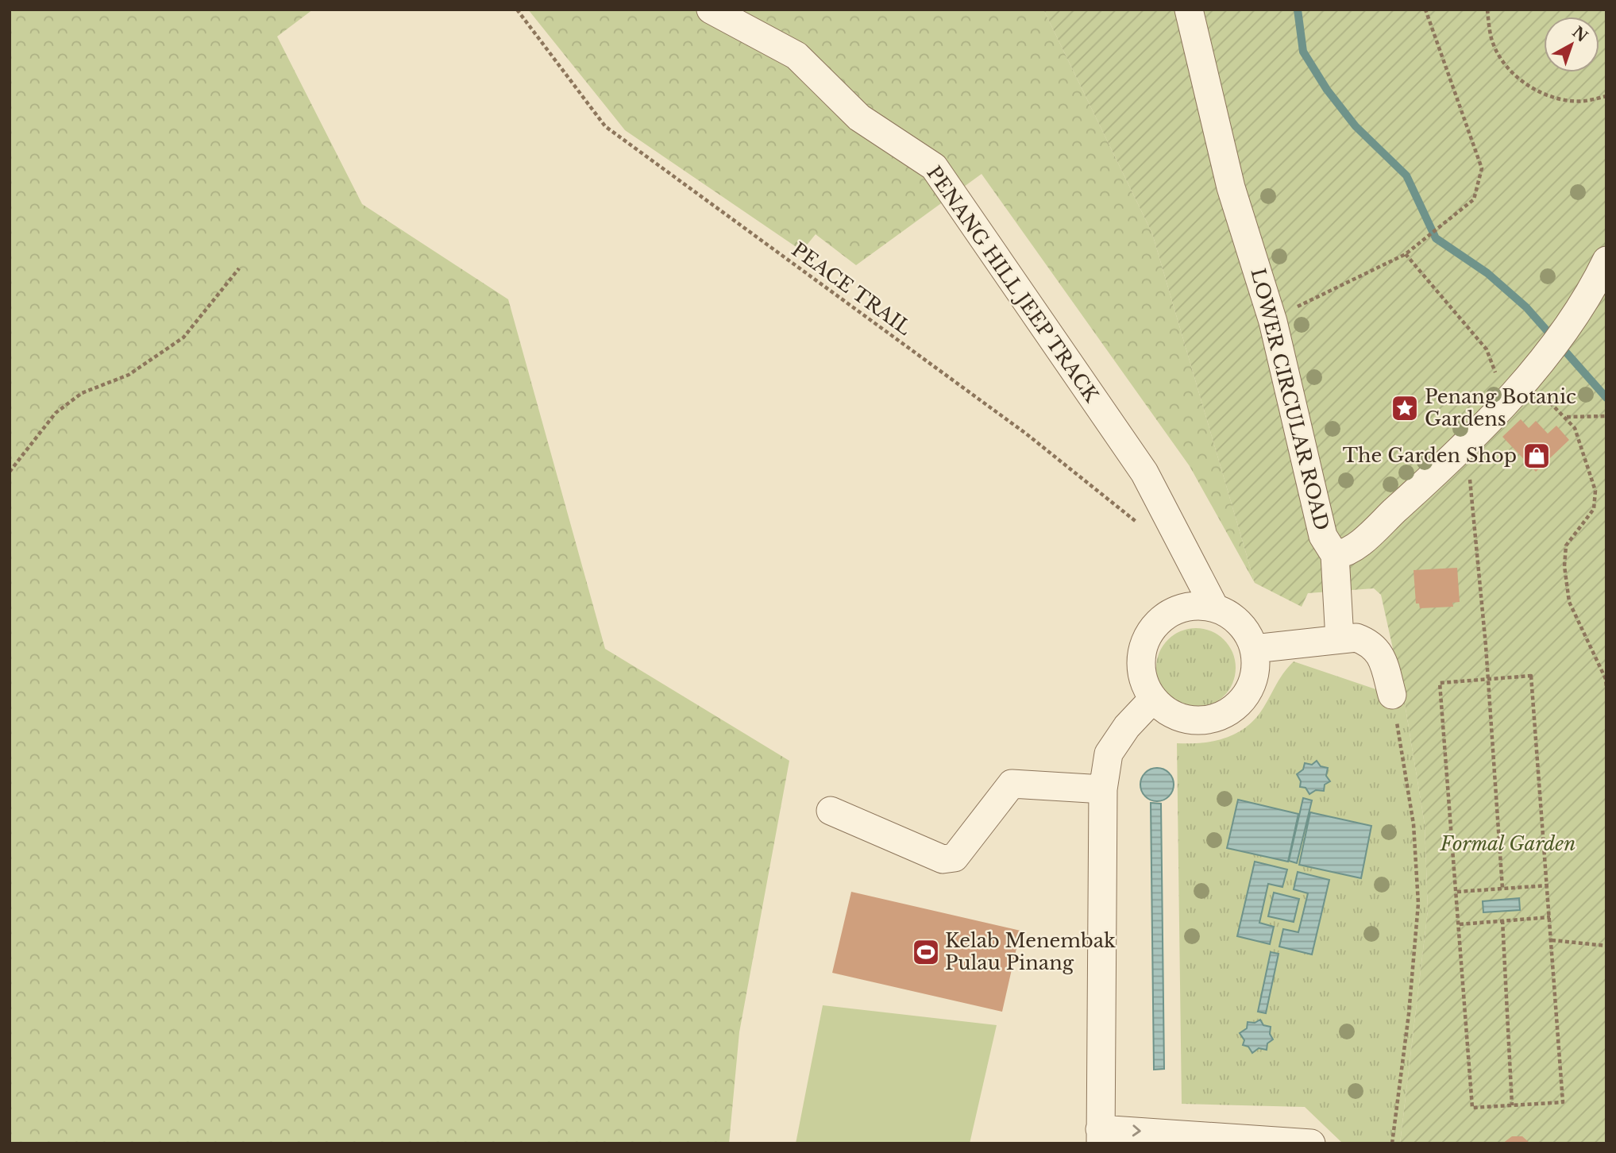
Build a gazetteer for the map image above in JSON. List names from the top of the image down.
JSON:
{
  "streets": {
    "street": ["PENANG HILL JEEP TRACK", "LOWER CIRCULAR ROAD"],
    "path": ["PEACE TRAIL"]
  },
  "parks": ["Formal Garden"],
  "places": {
    "place": ["Penang Botanic Gardens"],
    "shop": ["The Garden Shop"],
    "sports": ["Kelab Menembak Pulau Pinang"]
  },
  "north": "top right"
}
